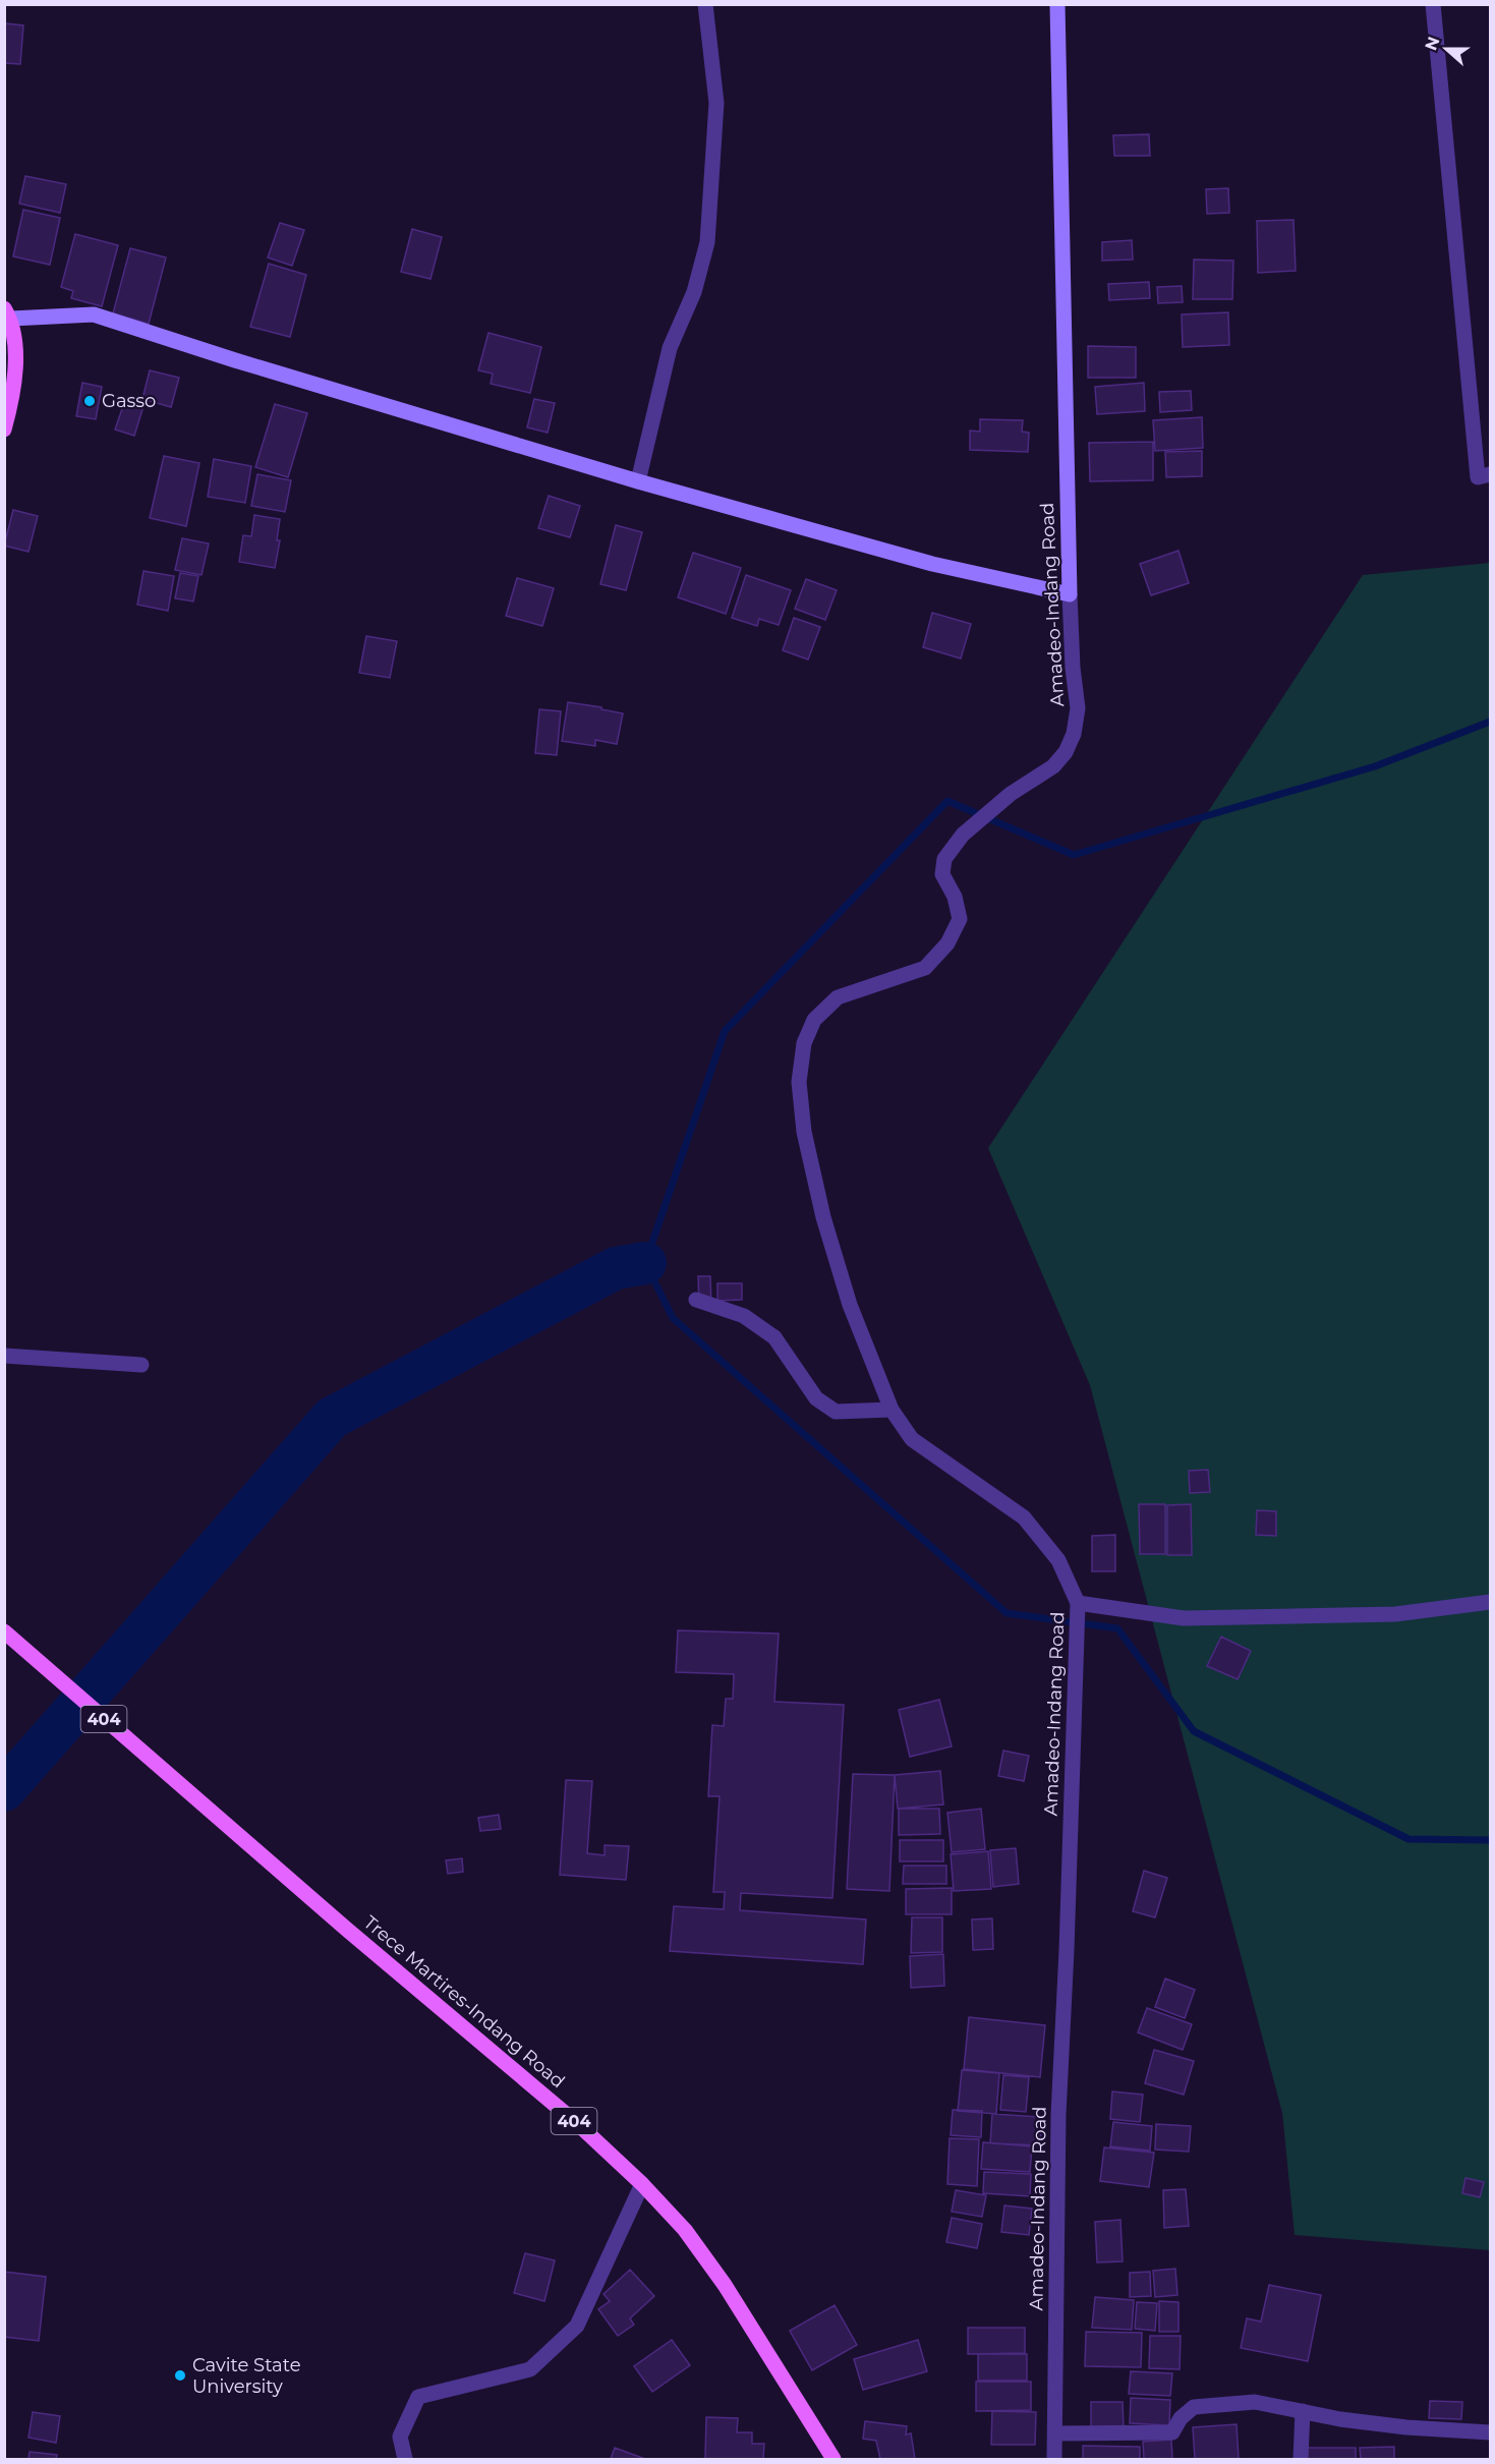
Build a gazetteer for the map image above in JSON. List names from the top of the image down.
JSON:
{
  "streets": {
    "main road": ["Amadeo-Indang Road", "404", "Trece Martires-Indang Road"]
  },
  "places": ["Gasso", "Cavite State University"],
  "north": "left"
}
